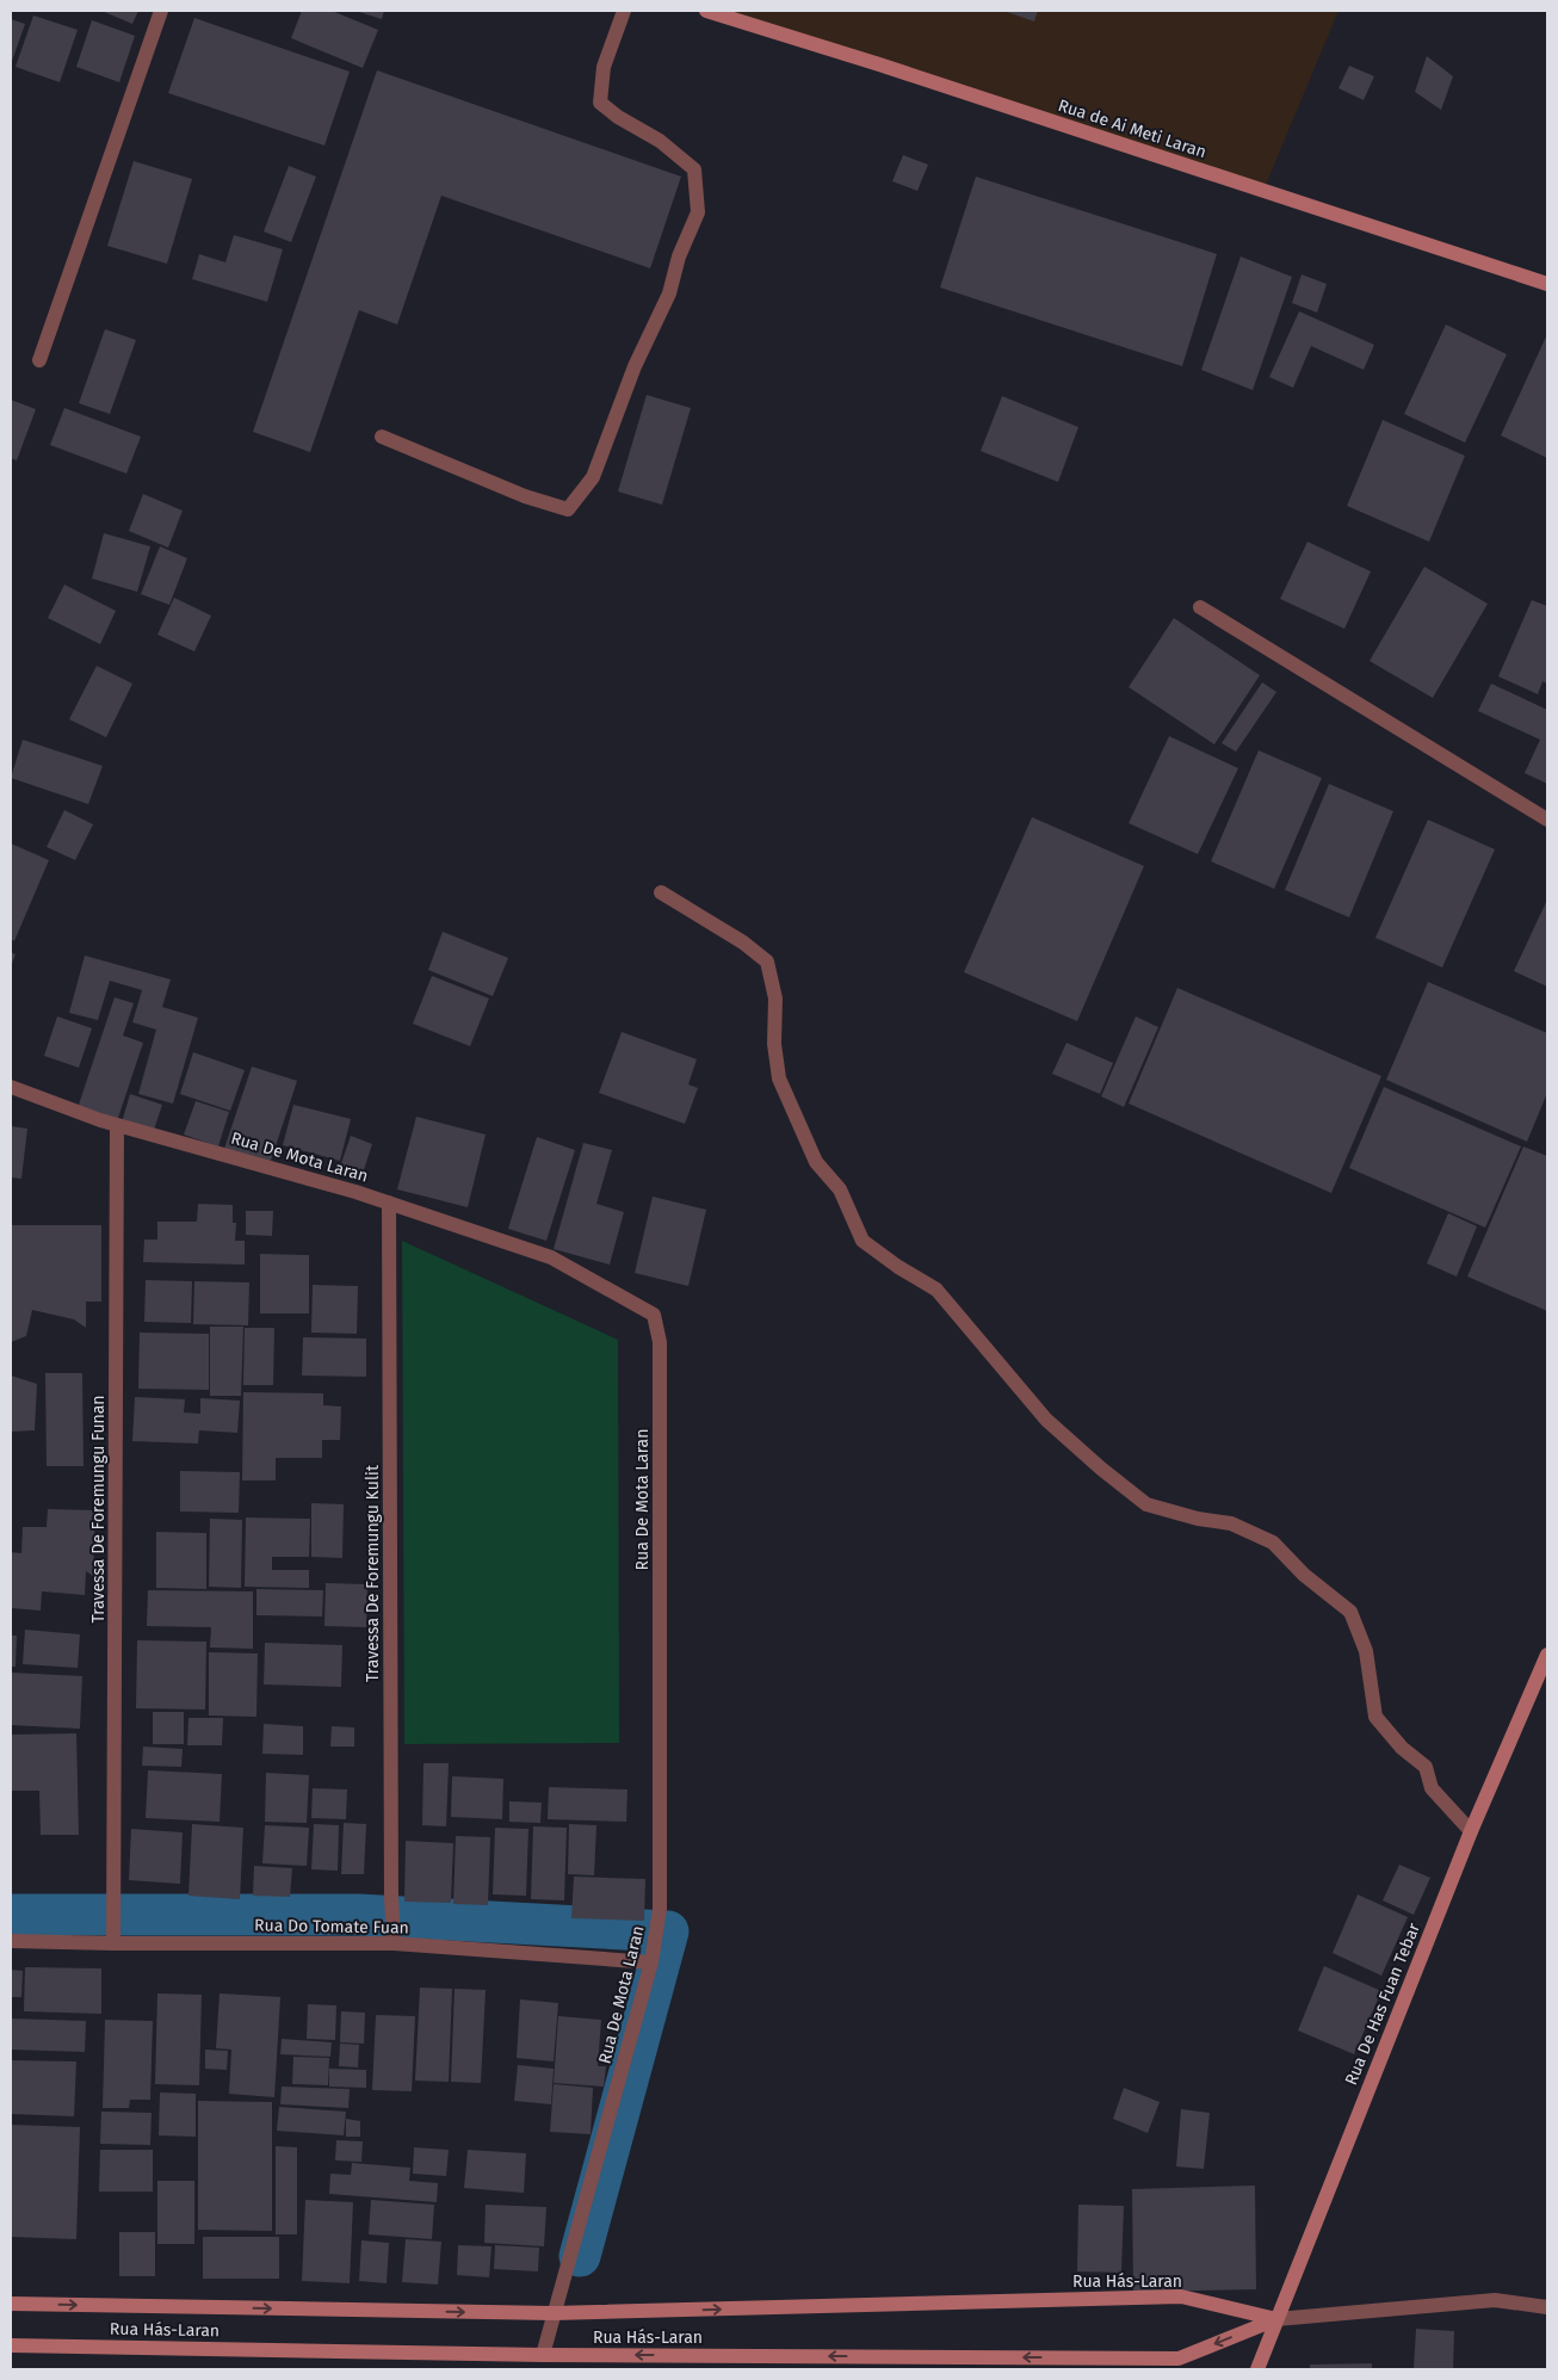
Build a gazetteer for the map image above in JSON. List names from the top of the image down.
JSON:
{
  "streets": {
    "main road": ["Rua de Ai Meti Laran", "Rua De Has Fuan Tebar", "Rua Hás-Laran"],
    "street": [
      "Rua De Mota Laran",
      "Travessa De Foremungu Funan",
      "Travessa De Foremungu Kulit",
      "Rua Do Tomate Fuan"
    ]
  },
  "crossings": [
    ["Rua De Mota Laran", "Travessa De Foremungu Funan"],
    ["Rua De Mota Laran", "Travessa De Foremungu Kulit"],
    ["Rua De Mota Laran", "Rua Do Tomate Fuan"],
    ["Rua De Mota Laran", "Rua Hás-Laran"],
    ["Travessa De Foremungu Funan", "Rua Do Tomate Fuan"],
    ["Travessa De Foremungu Kulit", "Rua Do Tomate Fuan"],
    ["Rua De Has Fuan Tebar", "Rua Hás-Laran"]
  ]
}
